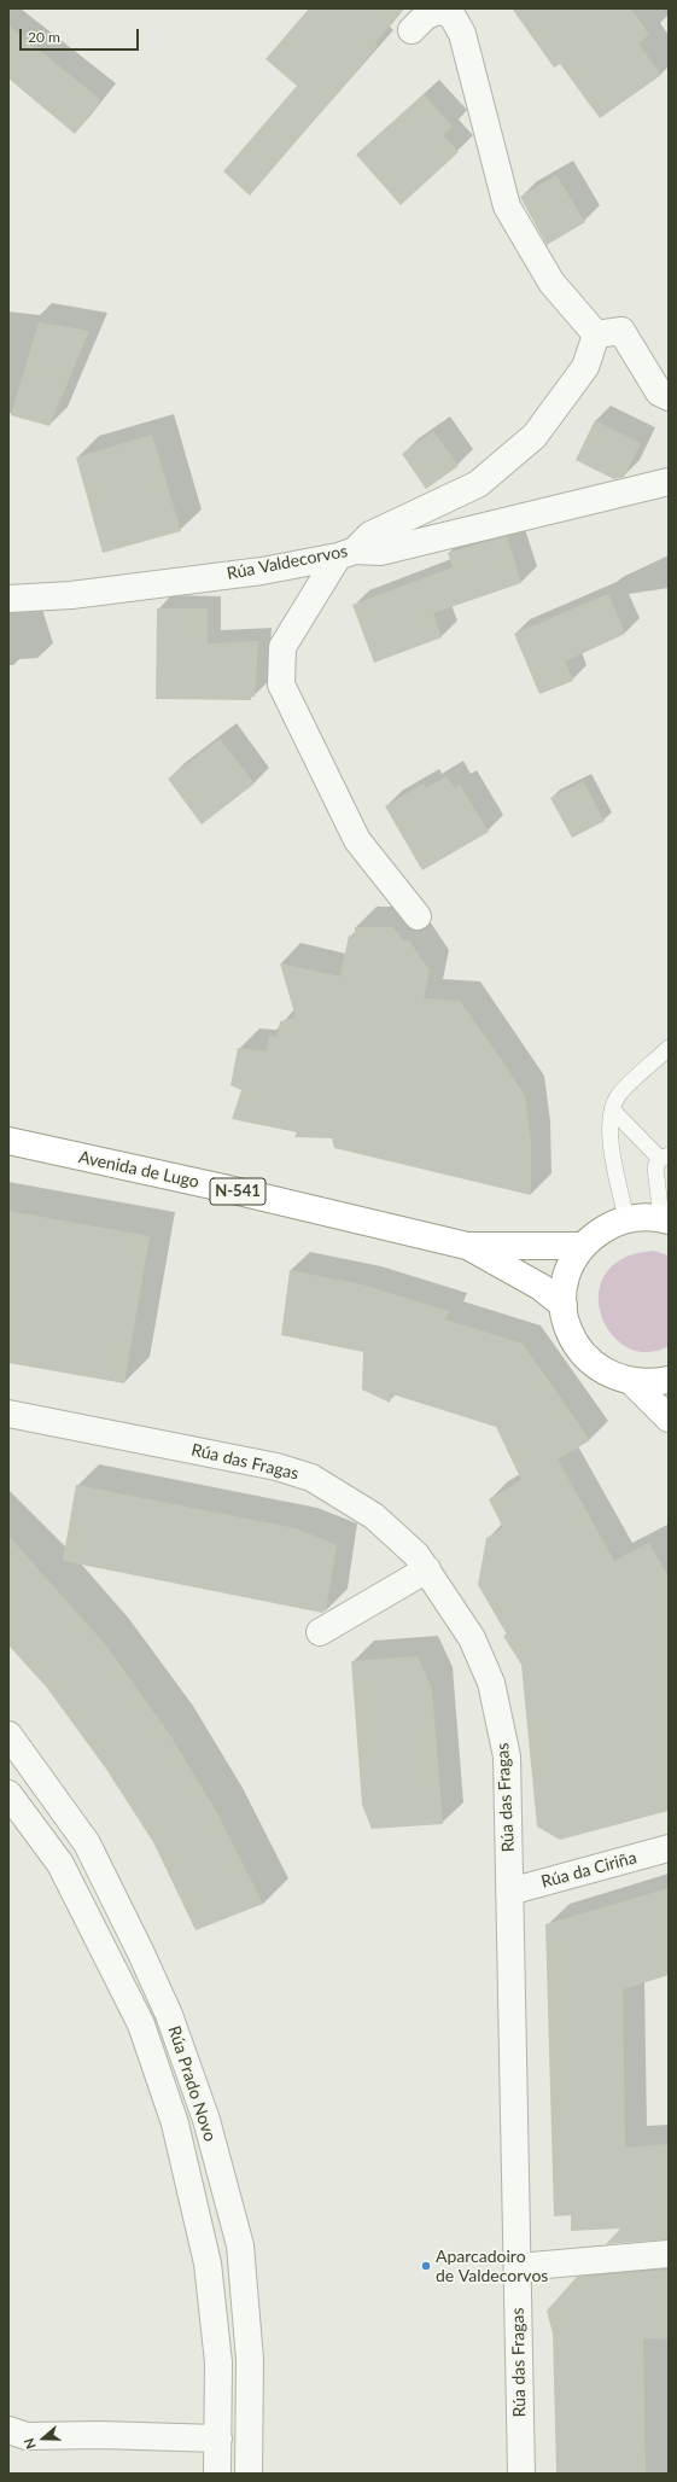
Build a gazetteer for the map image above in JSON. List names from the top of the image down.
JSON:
{
  "streets": {
    "main road": ["Avenida de Lugo", "N-541"],
    "street": [
      "Rúa Valdecorvos",
      "Rúa das Fragas",
      "Rúa da Ciriña",
      "Rúa Prado Novo"
    ]
  },
  "crossings": [
    ["Rúa das Fragas", "Rúa da Ciriña"]
  ],
  "places": ["Aparcadoiro de Valdecorvos"],
  "scale_bar": "20 m",
  "north": "left"
}
